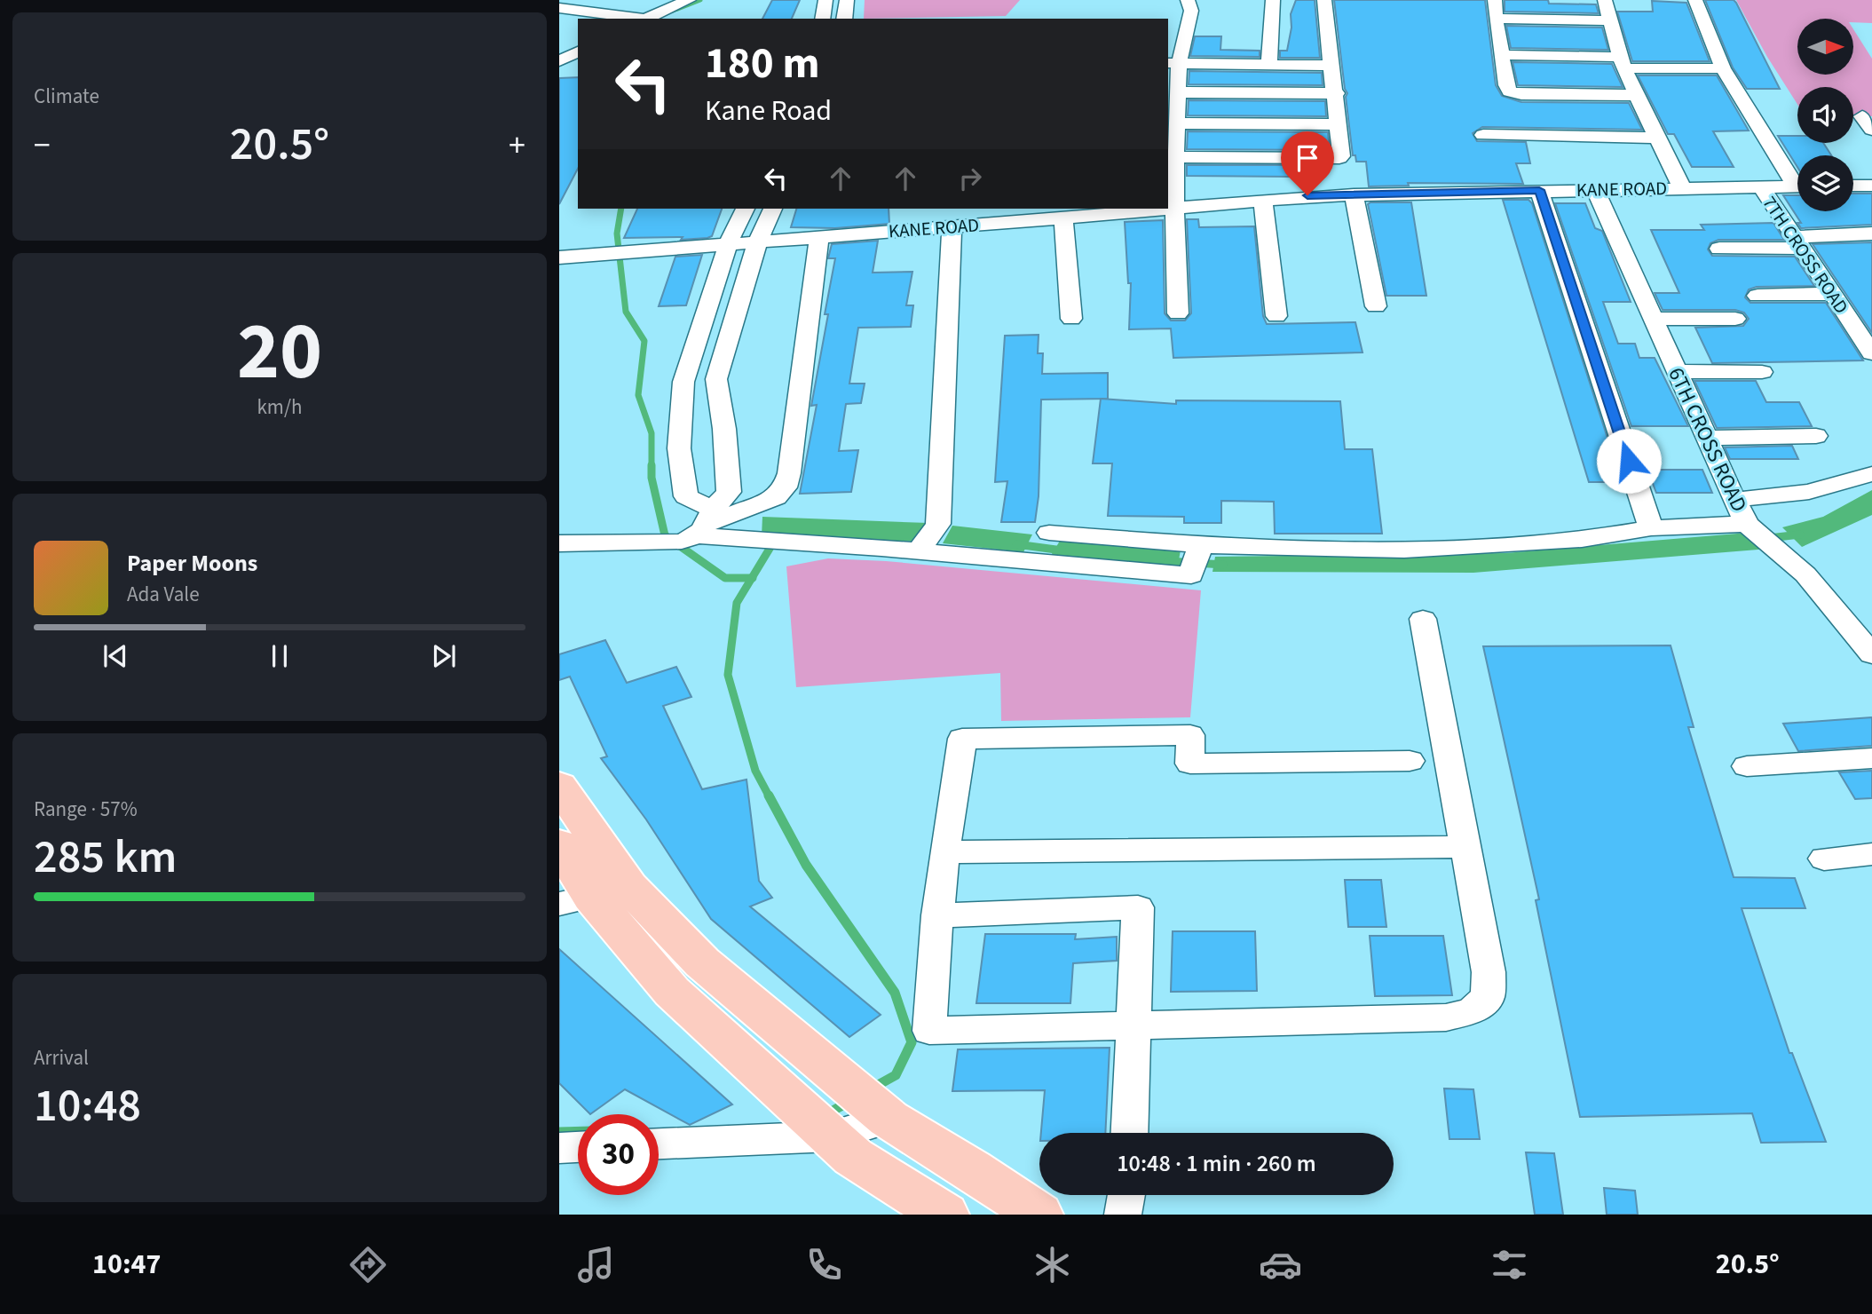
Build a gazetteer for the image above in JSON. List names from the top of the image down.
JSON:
{
  "streets": {
    "street": ["KANE ROAD", "7TH CROSS ROAD", "6TH CROSS ROAD"]
  },
  "crossings": [
    ["KANE ROAD", "7TH CROSS ROAD"],
    ["KANE ROAD", "6TH CROSS ROAD"]
  ],
  "north": "right",
  "page": {
    "tile": [
      "Climate",
      ["20", "km/h"],
      ["Range · 57%", "285 km"],
      ["Arrival", "10:48"]
    ],
    "turn": ["180 m", "Kane Road"],
    "heat": ["−", "20.5°", "+"],
    "song": ["Paper Moons", "Ada Vale"],
    "limit": "30",
    "trip": "10:48 · 1 min · 260 m",
    "tabs": ["10:47", "20.5°"]
  }
}
